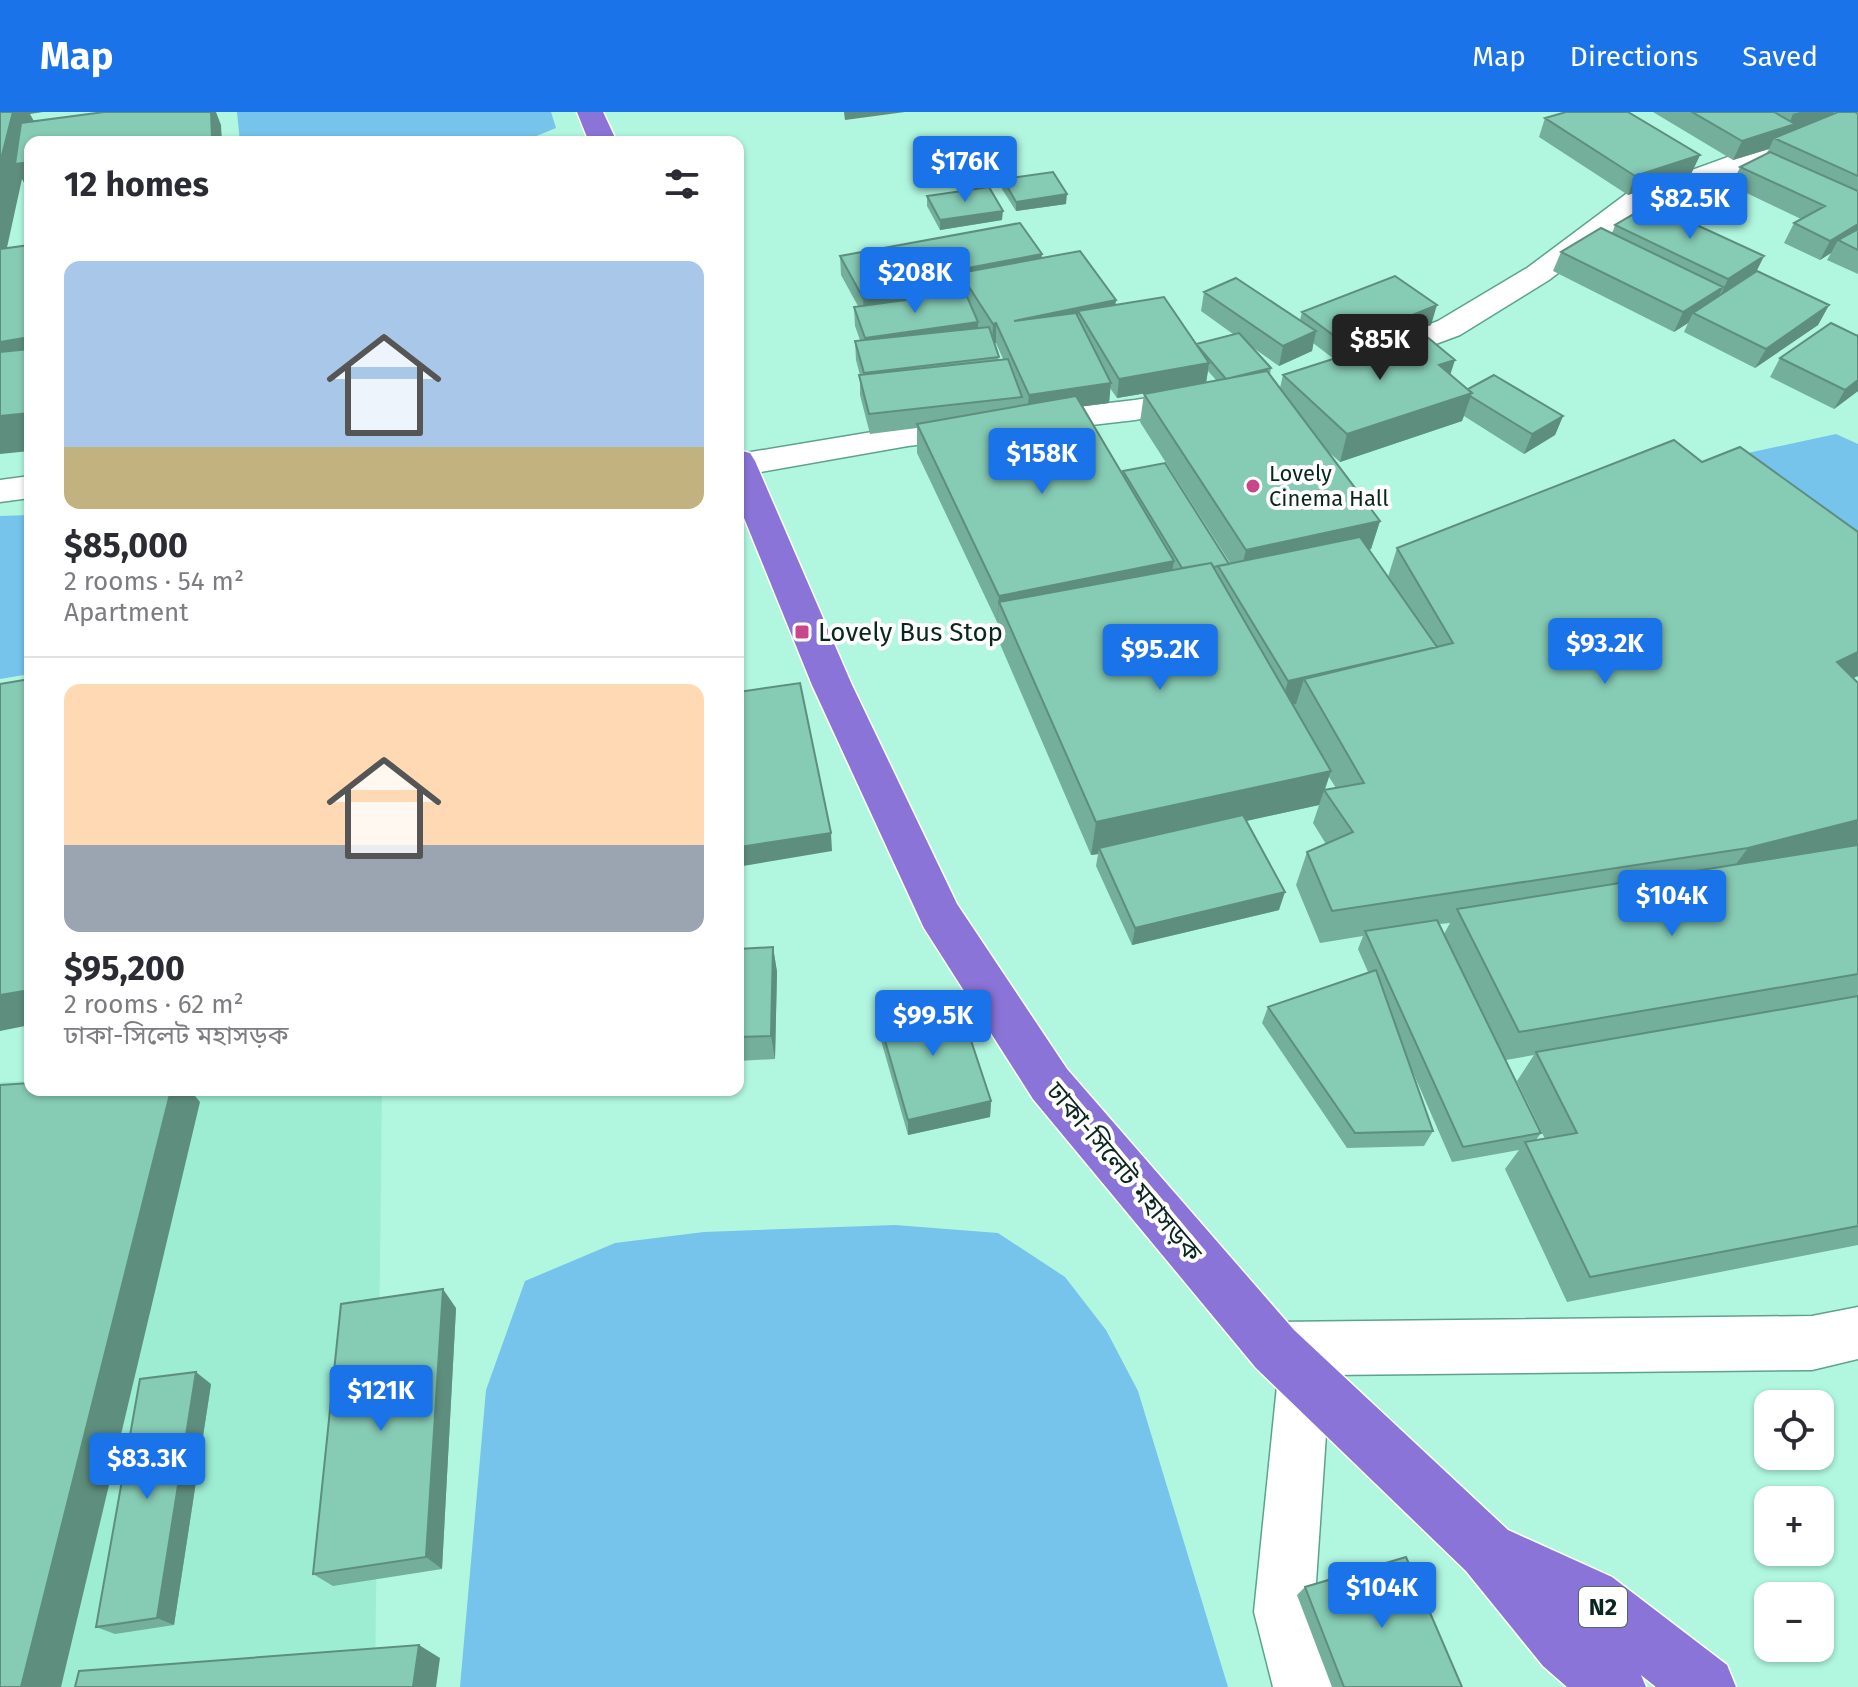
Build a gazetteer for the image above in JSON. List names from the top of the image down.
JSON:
{
  "streets": {
    "highway": ["ঢাকা-সিলেট মহাসড়ক", "N2"]
  },
  "places": {
    "other": ["Lovely Cinema Hall"],
    "transit": ["Lovely Bus Stop"]
  },
  "page": {
    "header": "Map",
    "nav": ["Map", "Directions", "Saved"],
    "price": [
      "$176K",
      "$82.5K",
      "$208K",
      "$85K",
      "$158K",
      "$93.2K",
      "$95.2K",
      "$104K",
      "$99.5K",
      "$121K",
      "$83.3K",
      "$104K"
    ],
    "heading": "12 homes",
    "list": [
      {
        "name": "$85,000",
        "note": "2 rooms · 54 m² · Apartment"
      },
      {
        "name": "$95,200",
        "note": "2 rooms · 62 m² · ঢাকা-সিলেট মহাসড়ক"
      }
    ],
    "map_buttons": ["+", "−"]
  }
}
